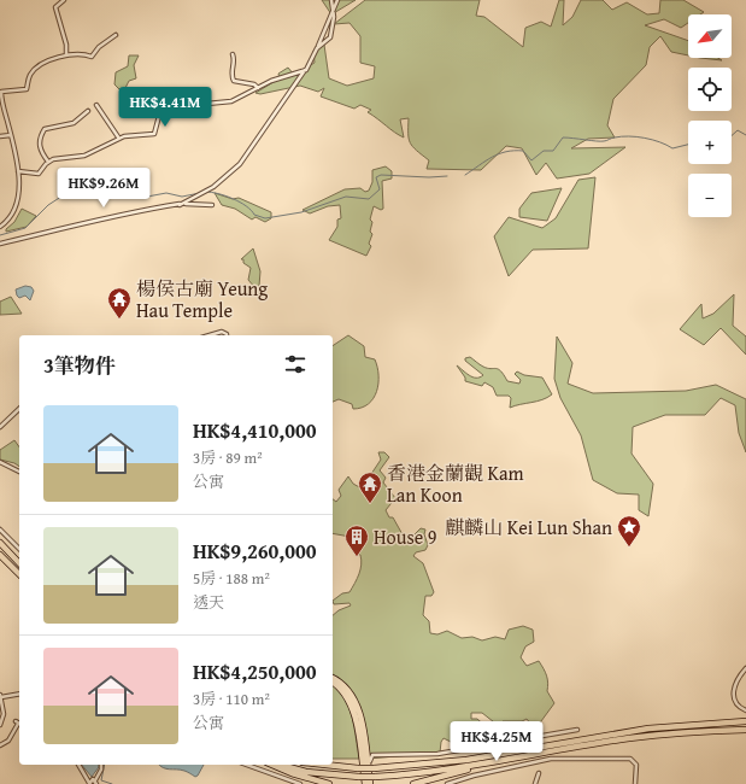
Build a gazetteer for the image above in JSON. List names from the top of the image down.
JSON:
{
  "places": {
    "temple": ["楊侯古廟 Yeung Hau Temple", "香港金蘭觀 Kam Lan Koon"],
    "place": ["麒麟山 Kei Lun Shan"],
    "building": ["House 9"]
  },
  "north": "bottom left",
  "page": {
    "map_buttons": ["+", "−"],
    "price": ["HK$4.41M", "HK$9.26M", "HK$4.25M"],
    "heading": "3筆物件",
    "list": [
      {
        "name": "HK$4,410,000",
        "note": "3房 · 89 m² · 公寓"
      },
      {
        "name": "HK$9,260,000",
        "note": "5房 · 188 m² · 透天"
      },
      {
        "name": "HK$4,250,000",
        "note": "3房 · 110 m² · 公寓"
      }
    ]
  }
}
